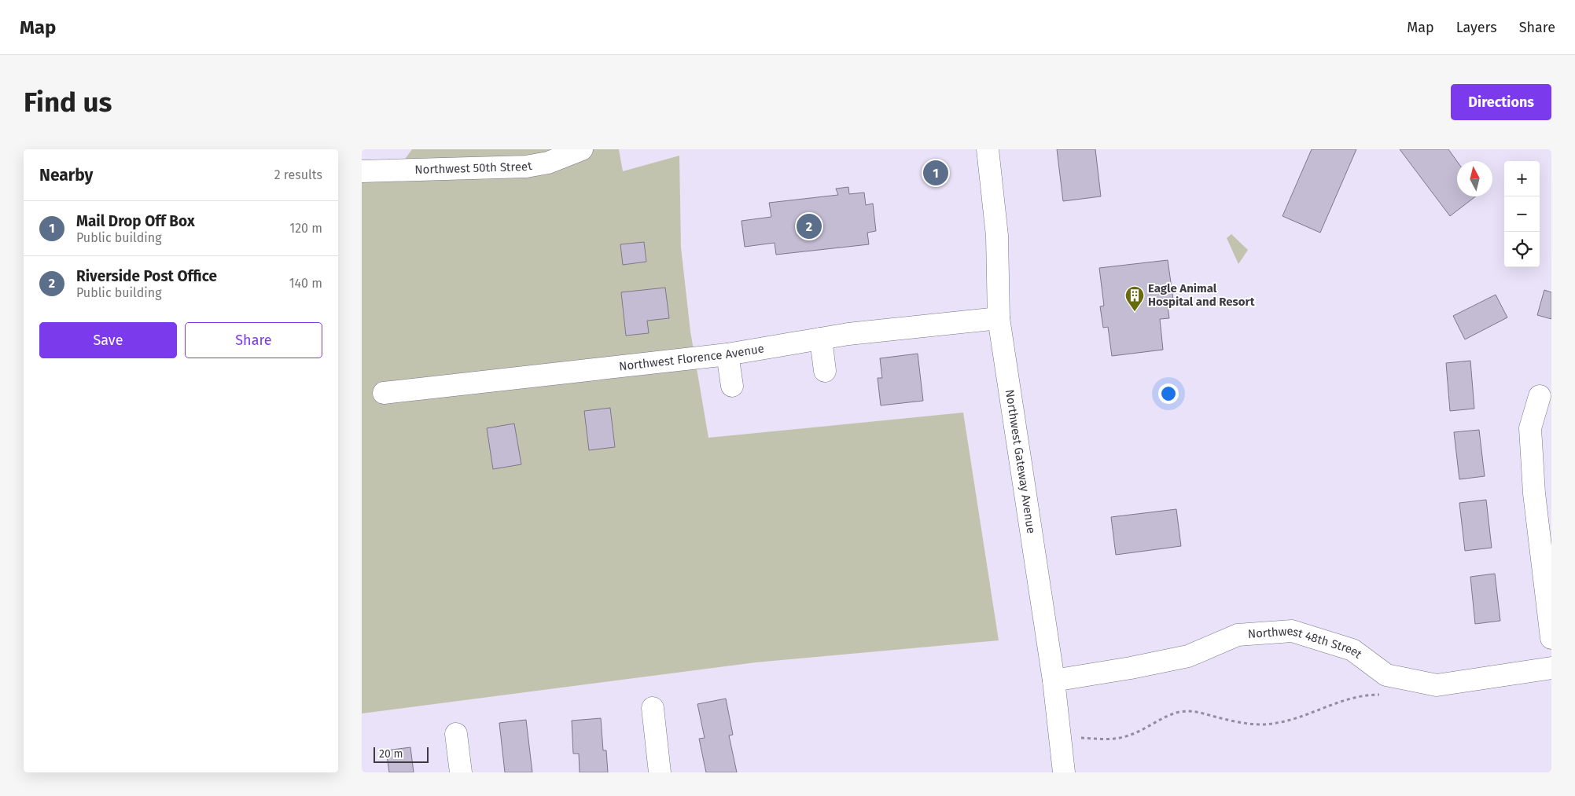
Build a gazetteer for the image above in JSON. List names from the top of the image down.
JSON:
{
  "streets": {
    "street": [
      "Northwest 50th Street",
      "Northwest Florence Avenue",
      "Northwest Gateway Avenue",
      "Northwest 48th Street"
    ]
  },
  "crossings": [
    ["Northwest Florence Avenue", "Northwest Gateway Avenue"],
    ["Northwest Gateway Avenue", "Northwest 48th Street"]
  ],
  "places": {
    "building": ["Eagle Animal Hospital and Resort"]
  },
  "scale_bar": "20 m",
  "north": "top",
  "page": {
    "header": "Map",
    "nav": ["Map", "Layers", "Share"],
    "buttons": [
      "Directions",
      ["Save", "Share"]
    ],
    "title": "Find us",
    "heading": ["Nearby", "2 results"],
    "pins": ["1", "2"],
    "map_buttons": ["+", "−"],
    "list": [
      {
        "mark": "1",
        "name": "Mail Drop Off Box",
        "note": "Public building",
        "value": "120 m"
      },
      {
        "mark": "2",
        "name": "Riverside Post Office",
        "note": "Public building",
        "value": "140 m"
      }
    ],
    "scale": "20 m"
  }
}
